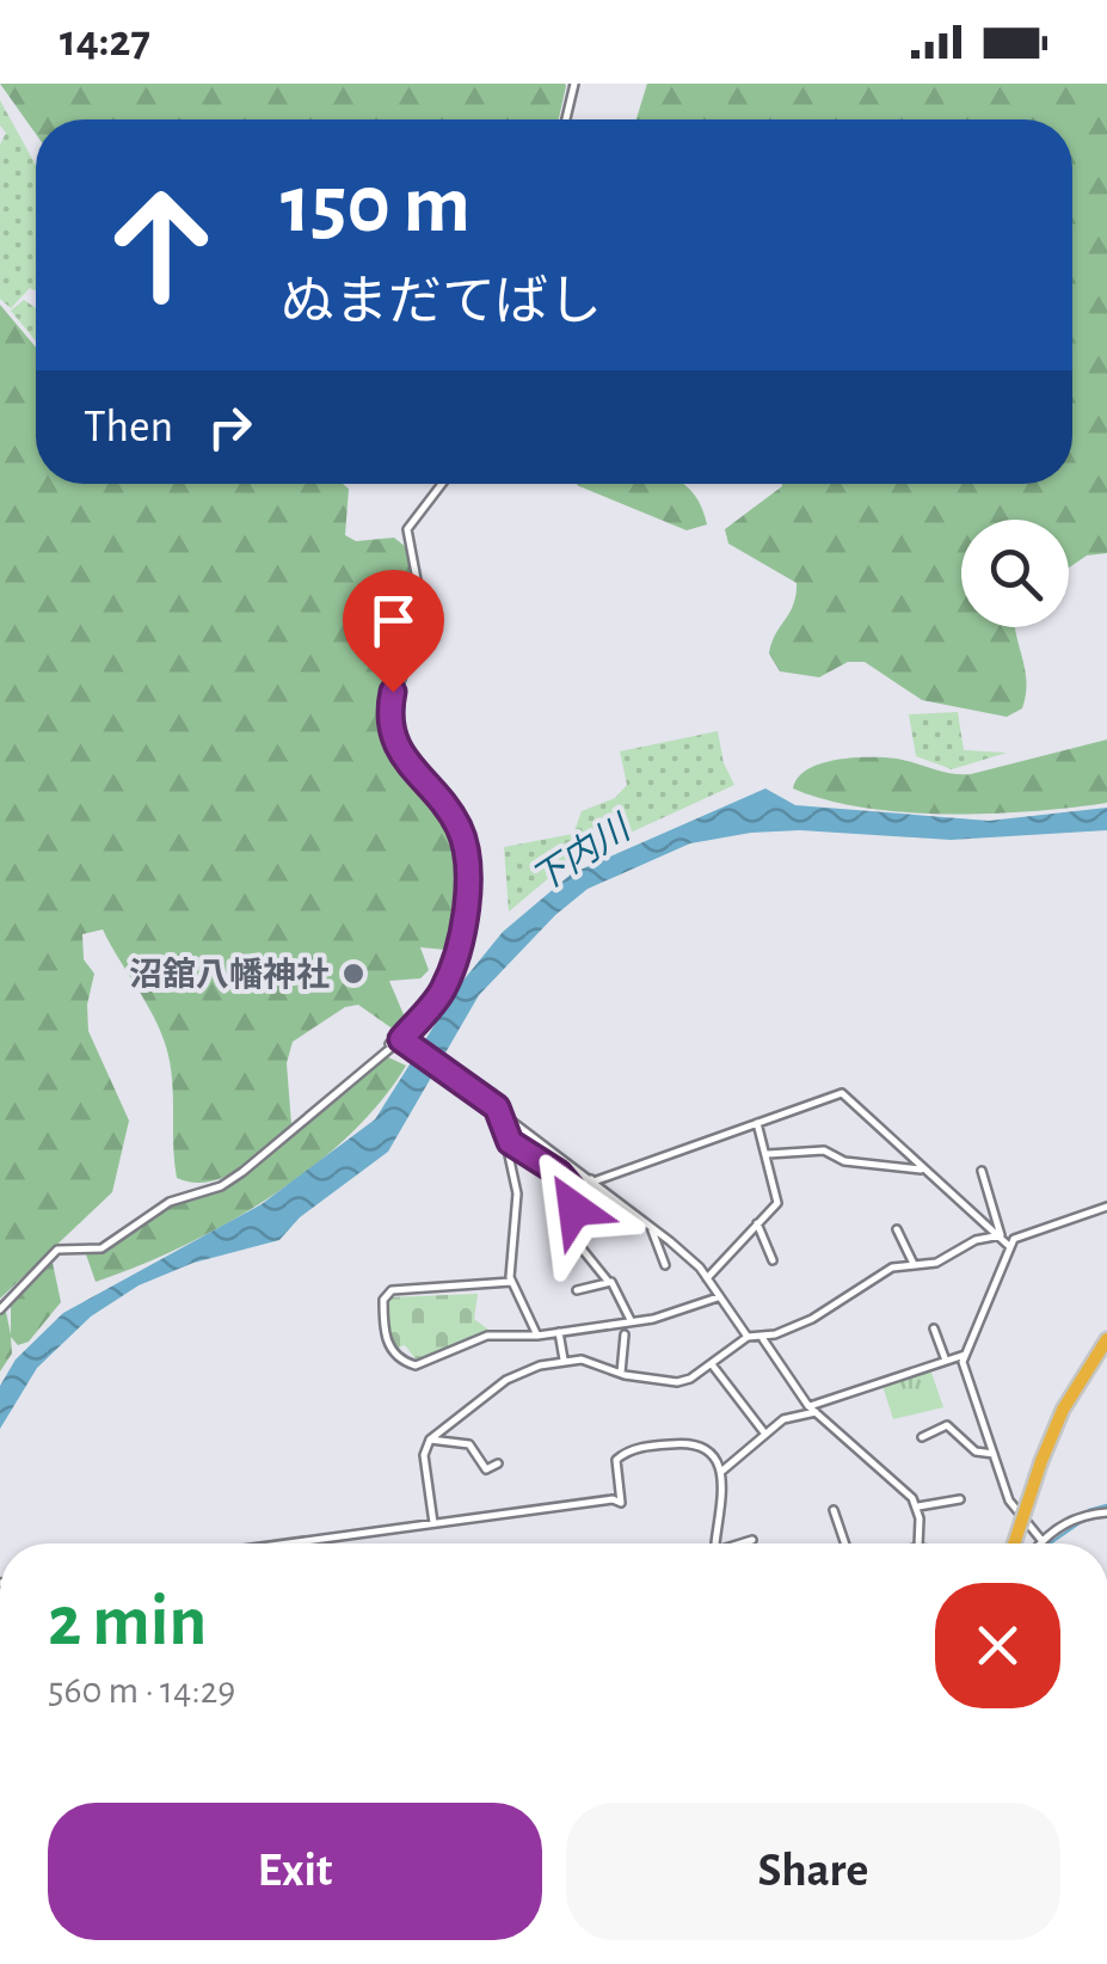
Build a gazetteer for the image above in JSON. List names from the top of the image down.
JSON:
{
  "water": ["下内川"],
  "places": ["沼舘八幡神社"],
  "page": {
    "status": "14:27",
    "turn": ["150 m", "ぬまだてばし"],
    "then": "Then",
    "heading": ["2 min", "560 m · 14:29"],
    "buttons": ["Exit", "Share"]
  }
}
